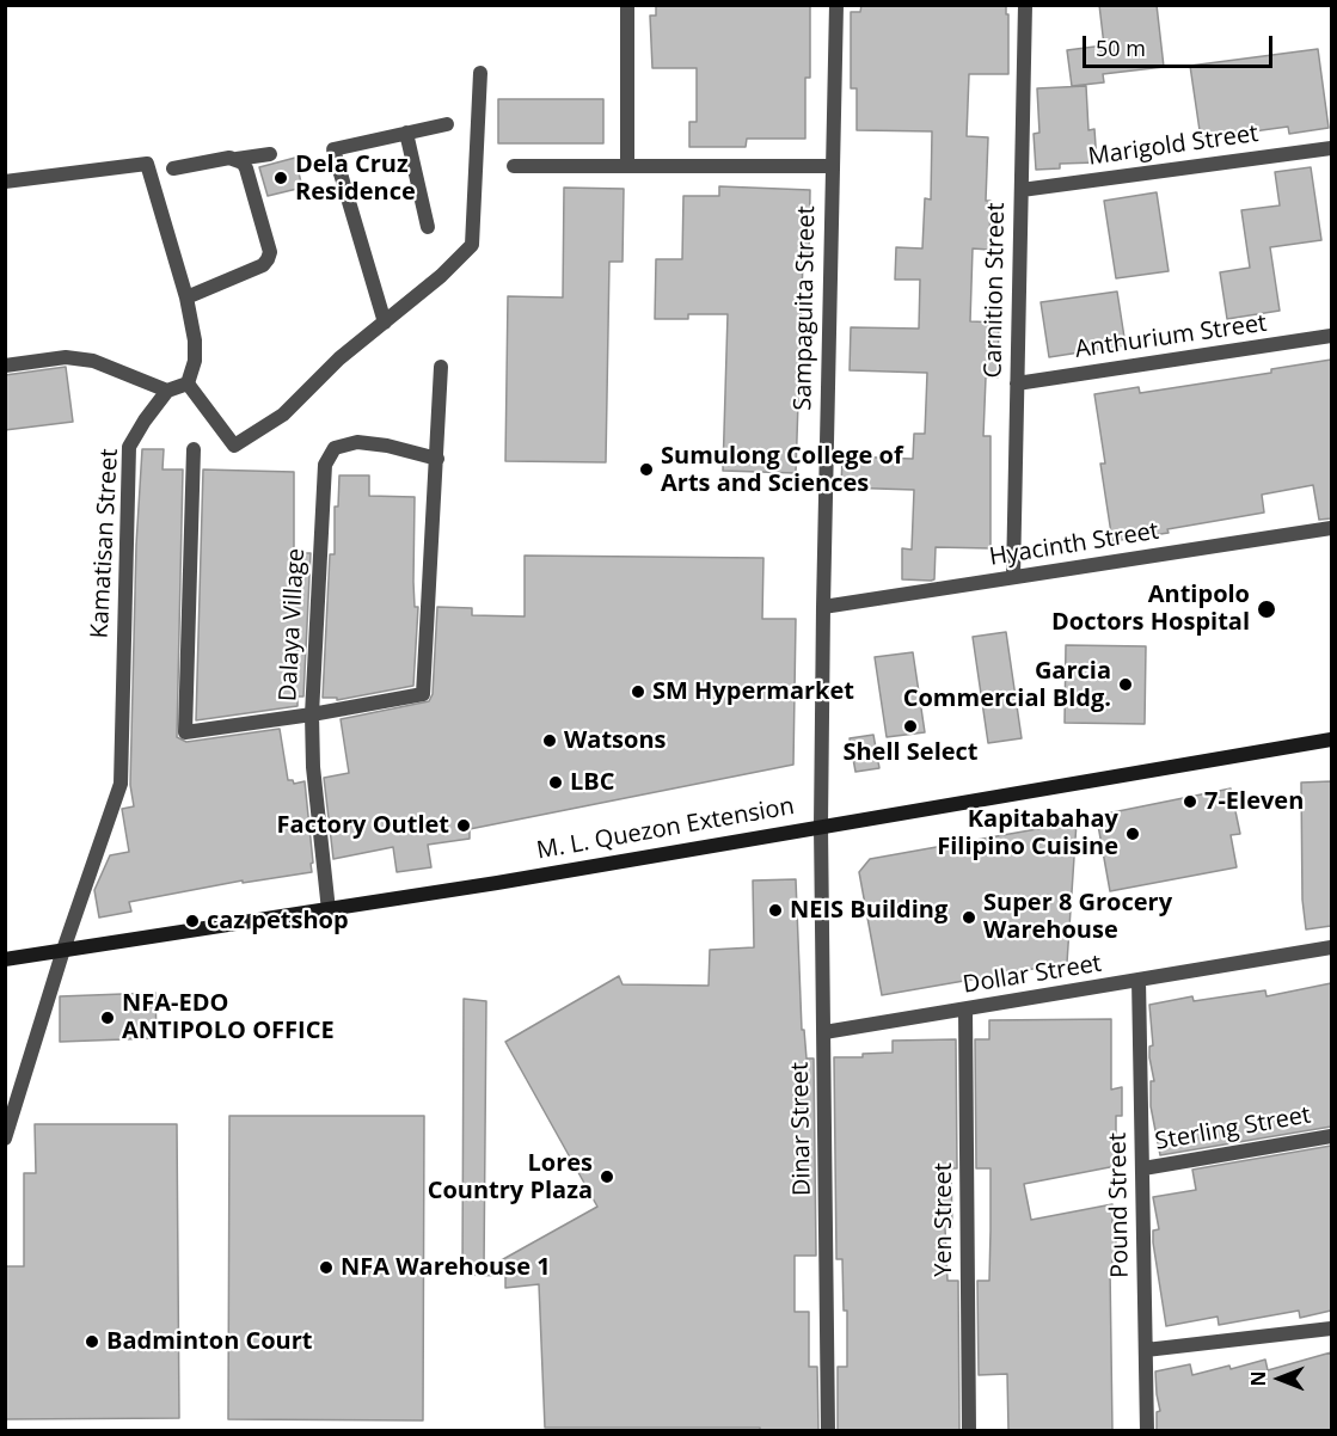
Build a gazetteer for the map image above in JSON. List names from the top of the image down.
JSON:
{
  "streets": {
    "main road": ["M. L. Quezon Extension"],
    "street": [
      "Marigold Street",
      "Carnition Street",
      "Sampaguita Street",
      "Anthurium Street",
      "Kamatisan Street",
      "Hyacinth Street",
      "Dalaya Village",
      "Dollar Street",
      "Dinar Street",
      "Sterling Street",
      "Pound Street",
      "Yen Street"
    ]
  },
  "crossings": [
    ["Marigold Street", "Carnition Street"],
    ["Carnition Street", "Anthurium Street"],
    ["Carnition Street", "Hyacinth Street"],
    ["Sampaguita Street", "Hyacinth Street"],
    ["Sampaguita Street", "M. L. Quezon Extension"],
    ["Sampaguita Street", "Dinar Street"],
    ["Kamatisan Street", "M. L. Quezon Extension"],
    ["Dalaya Village", "M. L. Quezon Extension"],
    ["M. L. Quezon Extension", "Dinar Street"],
    ["Dollar Street", "Dinar Street"],
    ["Dollar Street", "Pound Street"],
    ["Dollar Street", "Yen Street"],
    ["Sterling Street", "Pound Street"]
  ],
  "places": [
    "Dela Cruz Residence",
    "Sumulong College of Arts and Sciences",
    "Antipolo Doctors Hospital",
    "Garcia Commercial Bldg.",
    "SM Hypermarket",
    "Shell Select",
    "Watsons",
    "LBC",
    "7-Eleven",
    "Factory Outlet",
    "Kapitabahay Filipino Cuisine",
    "NEIS Building",
    "Super 8 Grocery Warehouse",
    "caz petshop",
    "NFA-EDO ANTIPOLO OFFICE",
    "Lores Country Plaza",
    "NFA Warehouse 1",
    "Badminton Court"
  ],
  "scale_bar": "50 m",
  "north": "left"
}
